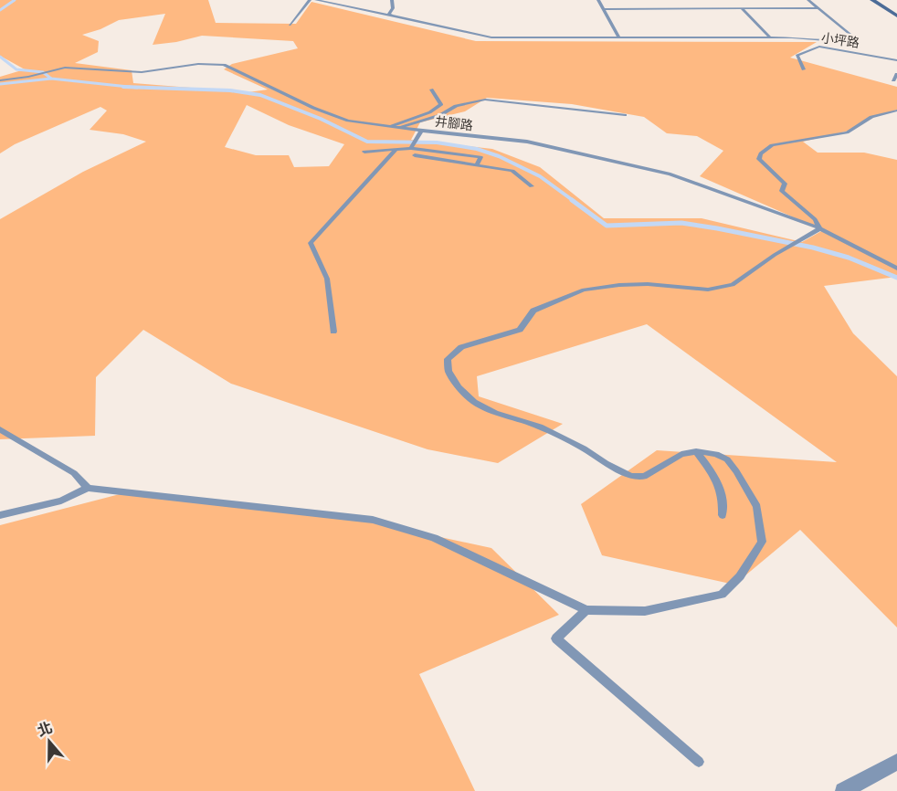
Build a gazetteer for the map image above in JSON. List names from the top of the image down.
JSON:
{
  "streets": {
    "lane": ["小坪路", "井腳路"]
  },
  "north": "top"
}
